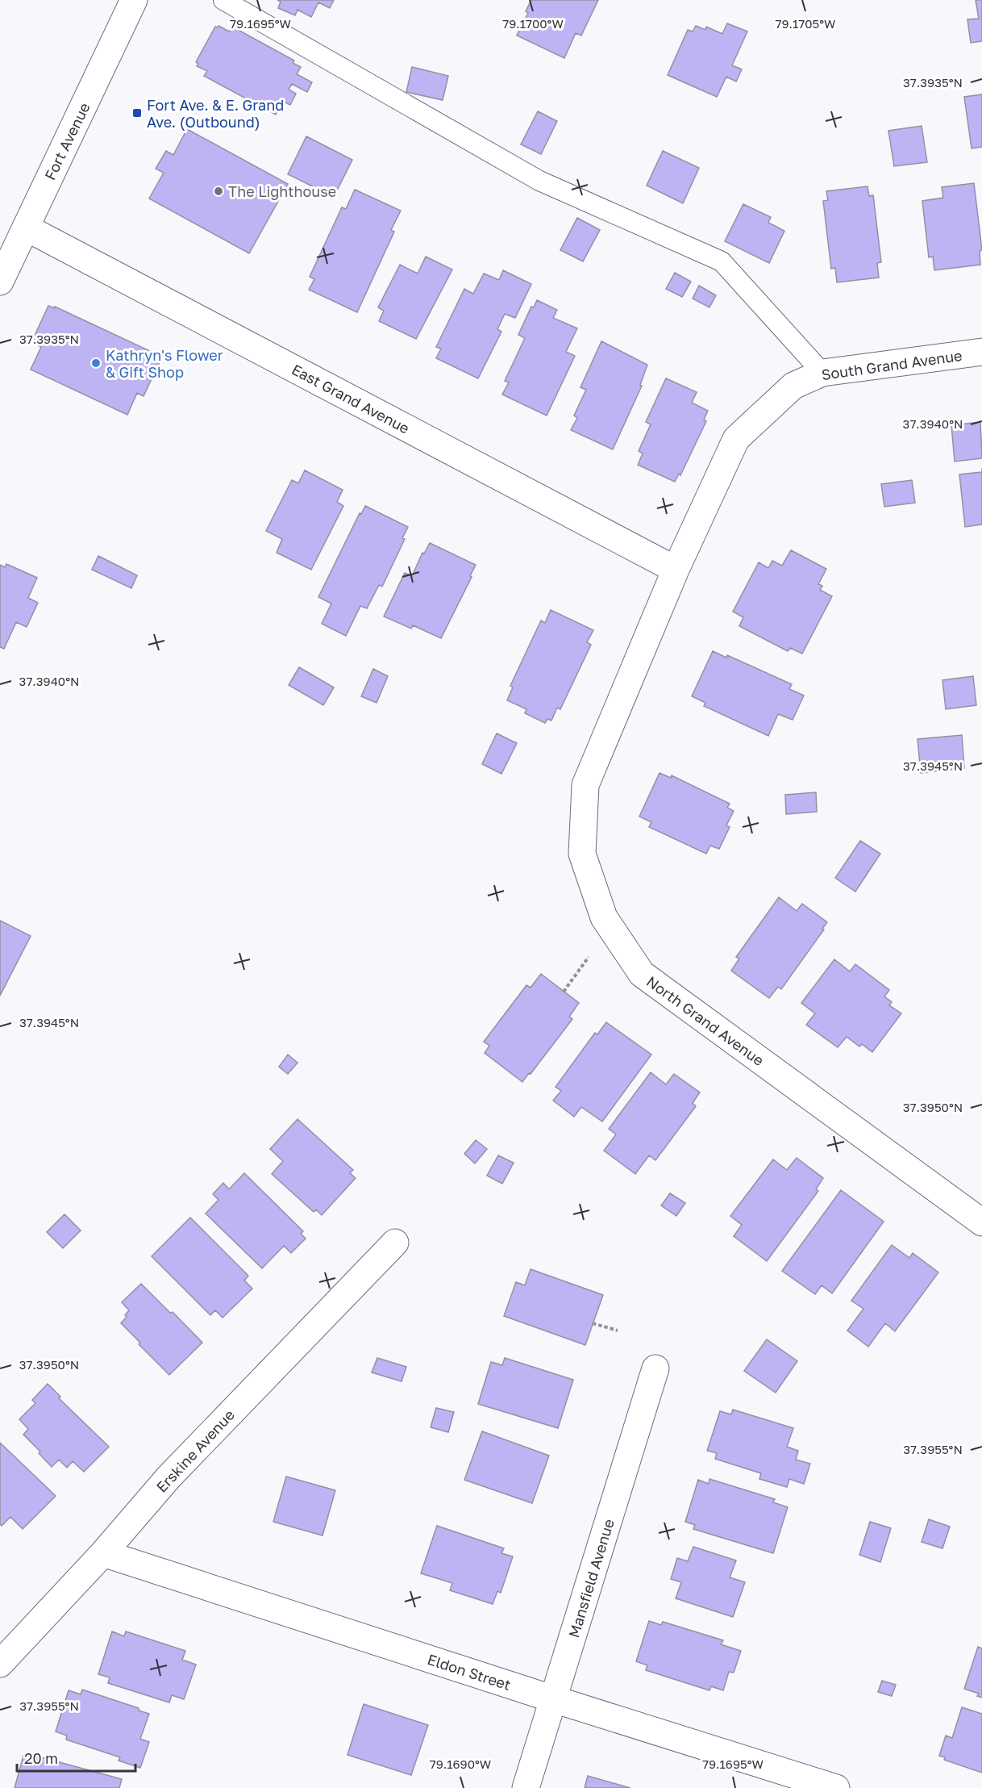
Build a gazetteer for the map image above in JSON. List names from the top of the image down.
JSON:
{
  "streets": {
    "street": [
      "Fort Avenue",
      "South Grand Avenue",
      "East Grand Avenue",
      "North Grand Avenue",
      "Erskine Avenue",
      "Mansfield Avenue",
      "Eldon Street"
    ]
  },
  "crossings": [
    ["Fort Avenue", "East Grand Avenue"],
    ["South Grand Avenue", "East Grand Avenue"],
    ["South Grand Avenue", "North Grand Avenue"],
    ["East Grand Avenue", "North Grand Avenue"],
    ["Erskine Avenue", "Eldon Street"],
    ["Mansfield Avenue", "Eldon Street"]
  ],
  "places": {
    "transit": ["Fort Ave. & E. Grand Ave. (Outbound)"],
    "other": ["The Lighthouse", "Kathryn's Flower & Gift Shop"]
  },
  "scale_bar": "20 m",
  "coordinates": [
    "79.1695°W",
    "79.1700°W",
    "79.1705°W",
    "37.3935°N",
    "37.3940°N",
    "37.3945°N",
    "37.3950°N",
    "37.3955°N",
    "79.1690°W"
  ]
}
